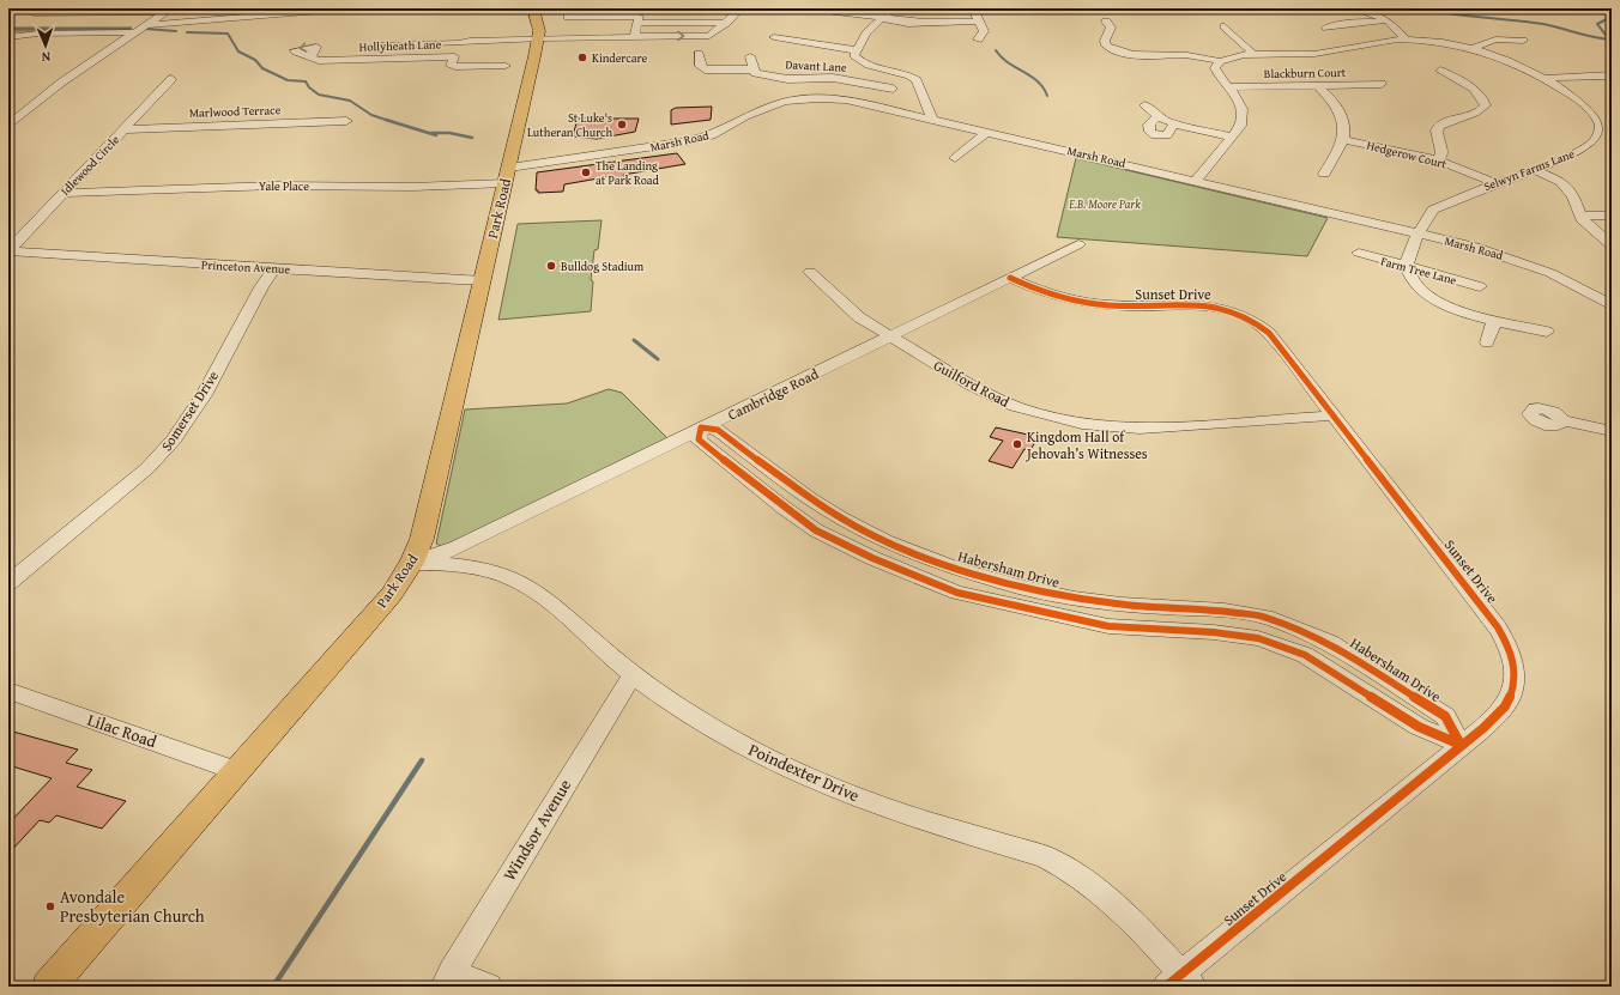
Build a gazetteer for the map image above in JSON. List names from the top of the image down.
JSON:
{
  "streets": {
    "main road": ["Park Road"],
    "street": [
      "Hollyheath Lane",
      "Davant Lane",
      "Blackburn Court",
      "Marlwood Terrace",
      "Marsh Road",
      "Hedgerow Court",
      "Idlewood Circle",
      "Selwyn Farms Lane",
      "Yale Place",
      "Princeton Avenue",
      "Farm Tree Lane",
      "Sunset Drive",
      "Guilford Road",
      "Cambridge Road",
      "Somerset Drive",
      "Habersham Drive",
      "Lilac Road",
      "Poindexter Drive",
      "Windsor Avenue"
    ]
  },
  "crossings": [
    ["Marlwood Terrace", "Idlewood Circle"],
    ["Marsh Road", "Selwyn Farms Lane"],
    ["Marsh Road", "Yale Place"],
    ["Marsh Road", "Park Road"],
    ["Hedgerow Court", "Selwyn Farms Lane"],
    ["Idlewood Circle", "Yale Place"],
    ["Idlewood Circle", "Princeton Avenue"],
    ["Selwyn Farms Lane", "Farm Tree Lane"],
    ["Yale Place", "Park Road"],
    ["Park Road", "Princeton Avenue"],
    ["Park Road", "Cambridge Road"],
    ["Park Road", "Lilac Road"],
    ["Park Road", "Poindexter Drive"],
    ["Princeton Avenue", "Somerset Drive"],
    ["Sunset Drive", "Guilford Road"],
    ["Sunset Drive", "Cambridge Road"],
    ["Sunset Drive", "Habersham Drive"],
    ["Sunset Drive", "Poindexter Drive"],
    ["Guilford Road", "Cambridge Road"],
    ["Cambridge Road", "Habersham Drive"],
    ["Cambridge Road", "Poindexter Drive"],
    ["Poindexter Drive", "Windsor Avenue"]
  ],
  "parks": ["E.B. Moore Park"],
  "places": [
    "Kindercare",
    "St Luke's Lutheran Church",
    "The Landing at Park Road",
    "Bulldog Stadium",
    "Kingdom Hall of Jehovah’s Witnesses",
    "Avondale Presbyterian Church"
  ],
  "north": "bottom"
}
